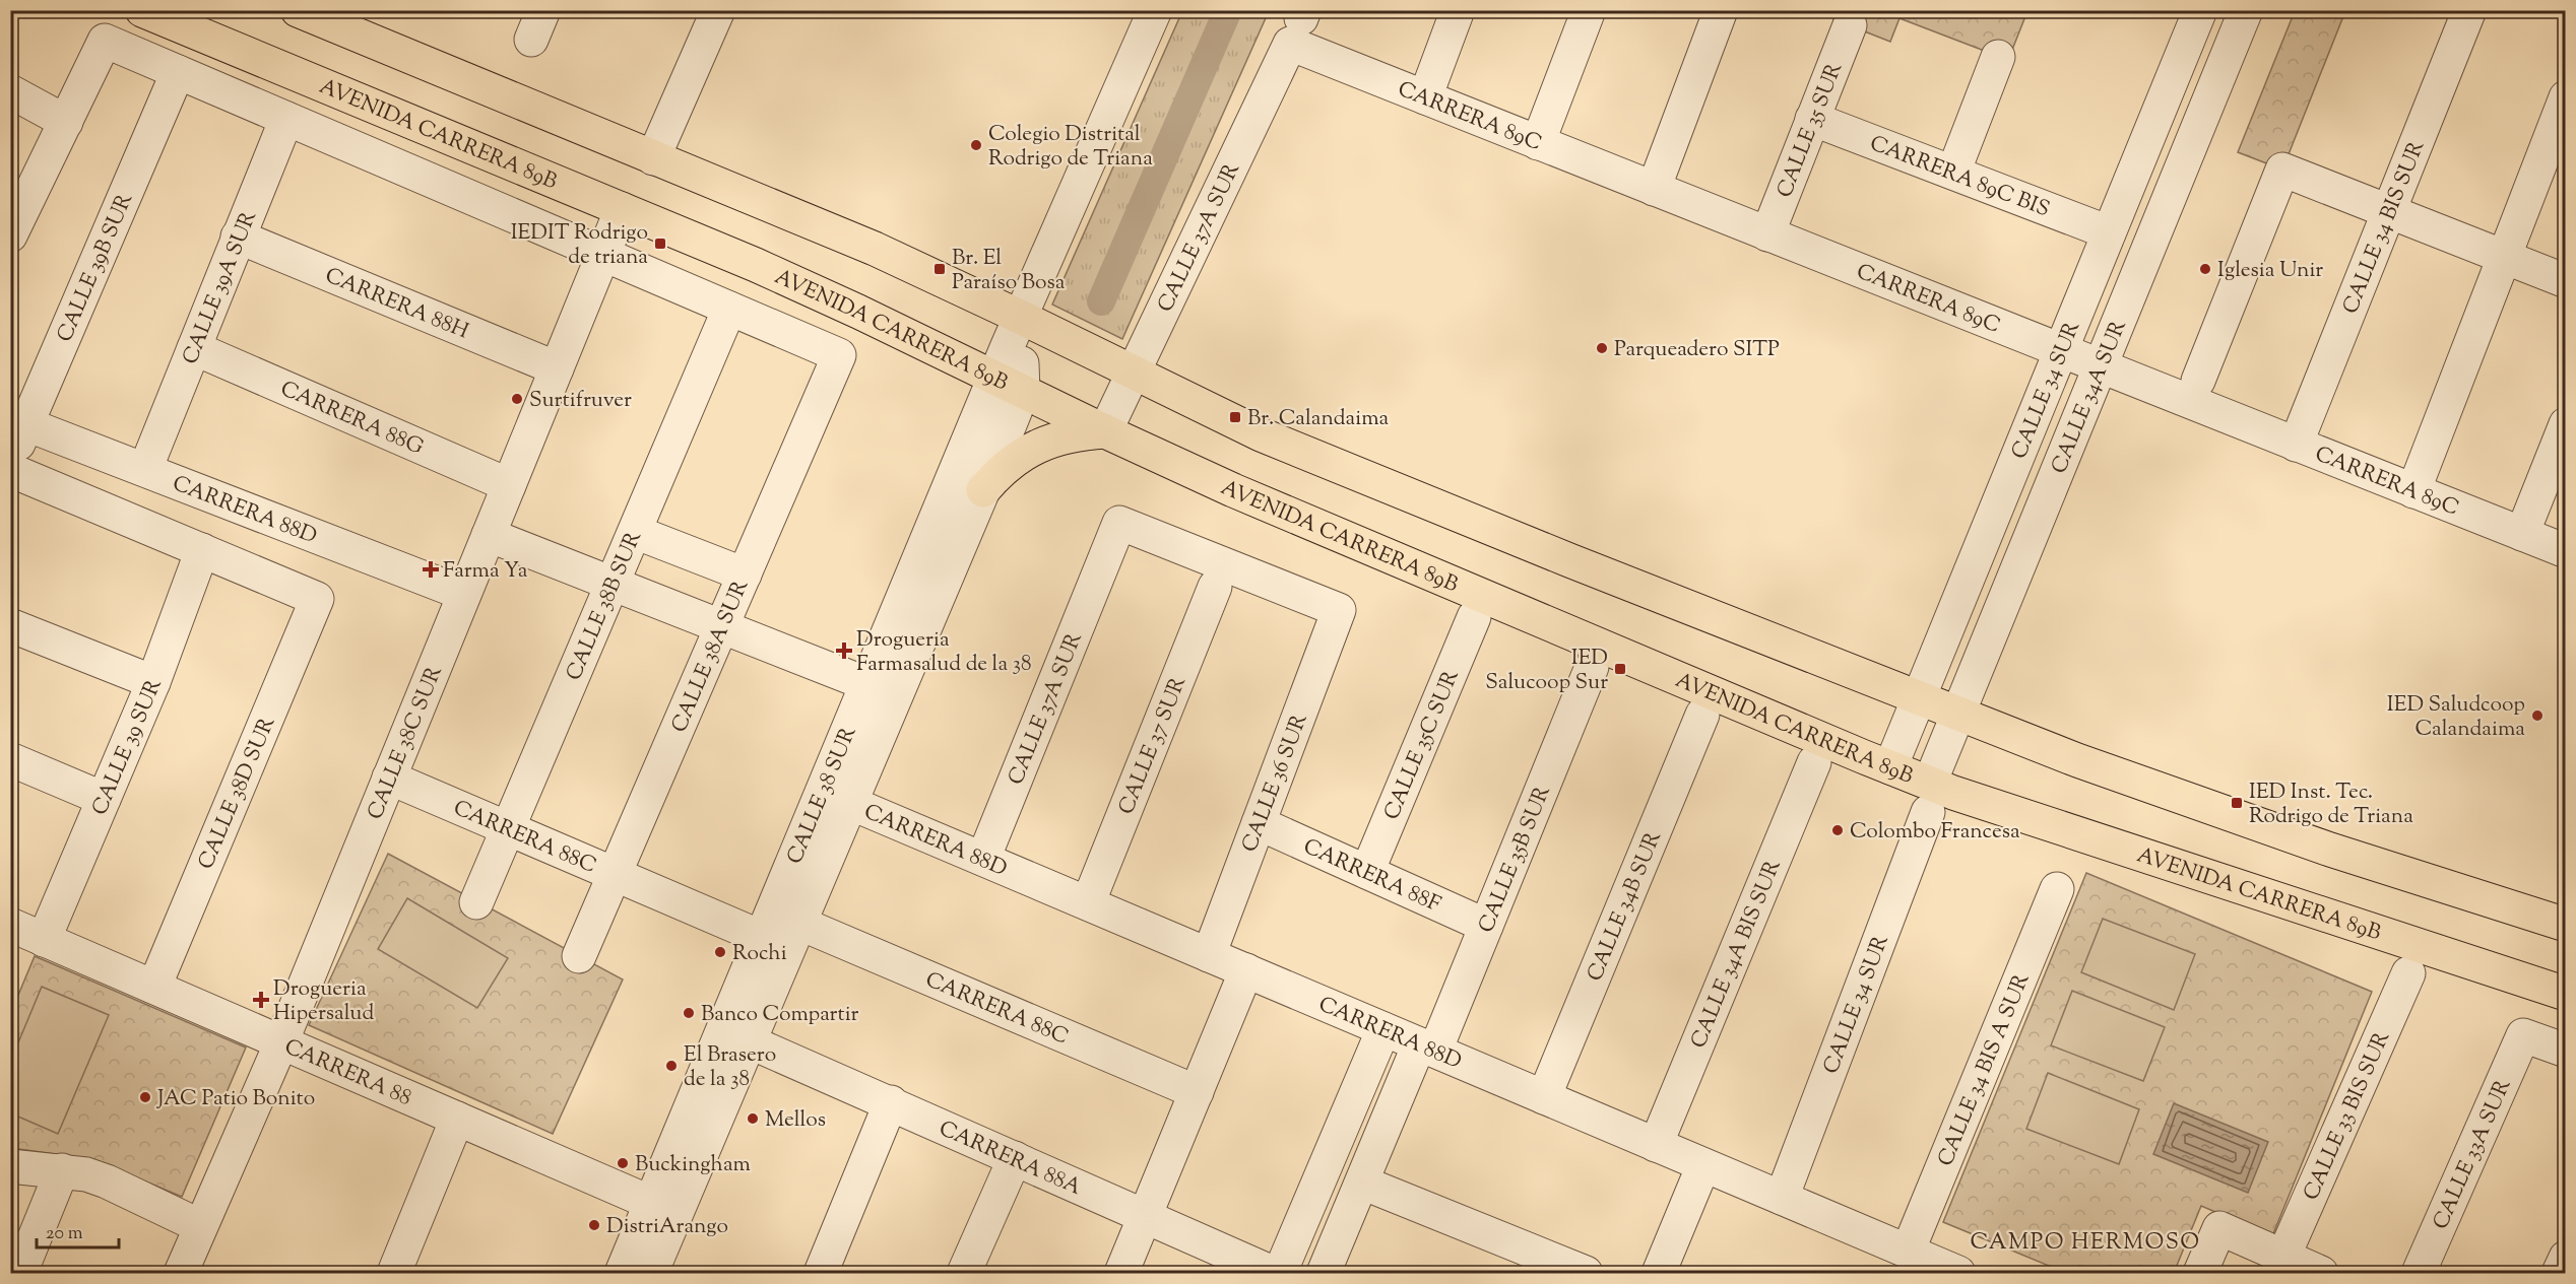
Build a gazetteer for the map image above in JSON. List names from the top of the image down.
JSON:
{
  "streets": {
    "main road": ["AVENIDA CARRERA 89B"],
    "street": [
      "CARRERA 89C",
      "CALLE 35 SUR",
      "CARRERA 89C BIS",
      "CALLE 34 BIS SUR",
      "CALLE 37A SUR",
      "CALLE 39B SUR",
      "CALLE 39A SUR",
      "CARRERA 88H",
      "CALLE 34 SUR",
      "CALLE 34A SUR",
      "CARRERA 88G",
      "CARRERA 88D",
      "CALLE 38B SUR",
      "CALLE 38A SUR",
      "CALLE 38C SUR",
      "CALLE 37 SUR",
      "CALLE 35C SUR",
      "CALLE 39 SUR",
      "CALLE 36 SUR",
      "CALLE 38D SUR",
      "CALLE 38 SUR",
      "CARRERA 88C",
      "CALLE 35B SUR",
      "CARRERA 88F",
      "CALLE 34B SUR",
      "CALLE 34A BIS SUR",
      "CARRERA 88",
      "CALLE 34 BIS A SUR",
      "CALLE 33 BIS SUR",
      "CALLE 33A SUR",
      "CARRERA 88A"
    ]
  },
  "crossings": [
    ["CARRERA 89C", "CALLE 35 SUR"],
    ["CARRERA 89C", "CALLE 34 BIS SUR"],
    ["CARRERA 89C", "CALLE 37A SUR"],
    ["CARRERA 89C", "CALLE 34 SUR"],
    ["CARRERA 89C", "CALLE 34A SUR"],
    ["CALLE 35 SUR", "CARRERA 89C BIS"],
    ["AVENIDA CARRERA 89B", "CALLE 37A SUR"],
    ["AVENIDA CARRERA 89B", "CALLE 34 SUR"],
    ["AVENIDA CARRERA 89B", "CALLE 34A SUR"],
    ["AVENIDA CARRERA 89B", "CALLE 38C SUR"],
    ["AVENIDA CARRERA 89B", "CALLE 38 SUR"],
    ["CARRERA 89C BIS", "CALLE 34 SUR"],
    ["CALLE 37A SUR", "CARRERA 88D"],
    ["CALLE 37A SUR", "CALLE 36 SUR"],
    ["CALLE 39B SUR", "CARRERA 88D"],
    ["CALLE 39A SUR", "CARRERA 88H"],
    ["CALLE 39A SUR", "CARRERA 88G"],
    ["CARRERA 88H", "CALLE 38C SUR"],
    ["CALLE 34 SUR", "CALLE 34A SUR"],
    ["CALLE 34 SUR", "CARRERA 88D"],
    ["CARRERA 88G", "CALLE 38C SUR"],
    ["CARRERA 88D", "CALLE 38C SUR"],
    ["CARRERA 88D", "CALLE 37 SUR"],
    ["CARRERA 88D", "CALLE 36 SUR"],
    ["CARRERA 88D", "CALLE 38 SUR"],
    ["CARRERA 88D", "CALLE 35B SUR"],
    ["CARRERA 88D", "CALLE 34B SUR"],
    ["CARRERA 88D", "CALLE 34A BIS SUR"],
    ["CARRERA 88D", "CALLE 34 BIS A SUR"],
    ["CALLE 38B SUR", "CALLE 38A SUR"],
    ["CALLE 38B SUR", "CARRERA 88C"],
    ["CALLE 38A SUR", "CARRERA 88C"],
    ["CALLE 38C SUR", "CARRERA 88C"],
    ["CALLE 38C SUR", "CARRERA 88"],
    ["CALLE 35C SUR", "CARRERA 88F"],
    ["CALLE 39 SUR", "CALLE 38D SUR"],
    ["CALLE 39 SUR", "CARRERA 88"],
    ["CALLE 36 SUR", "CARRERA 88F"],
    ["CALLE 38D SUR", "CARRERA 88"],
    ["CALLE 38 SUR", "CARRERA 88C"],
    ["CALLE 38 SUR", "CARRERA 88"],
    ["CALLE 38 SUR", "CARRERA 88A"],
    ["CALLE 35B SUR", "CARRERA 88F"]
  ],
  "districts": ["CAMPO HERMOSO"],
  "places": {
    "other": [
      "Colegio Distrital Rodrigo de Triana",
      "Iglesia Unir",
      "Parqueadero SITP",
      "Surtifruver",
      "IED Saludcoop Calandaima",
      "Colombo Francesa",
      "Rochi",
      "Banco Compartir",
      "El Brasero de la 38",
      "JAC Patio Bonito",
      "Mellos",
      "Buckingham",
      "DistriArango"
    ],
    "transit": [
      "IEDIT Rodrigo de triana",
      "Br. El Paraíso Bosa",
      "Br. Calandaima",
      "IED Salucoop Sur",
      "IED Inst. Tec. Rodrigo de Triana"
    ],
    "health": ["Farma Ya", "Drogueria Farmasalud de la 38", "Drogueria Hipersalud"]
  },
  "scale_bar": "20 m"
}
